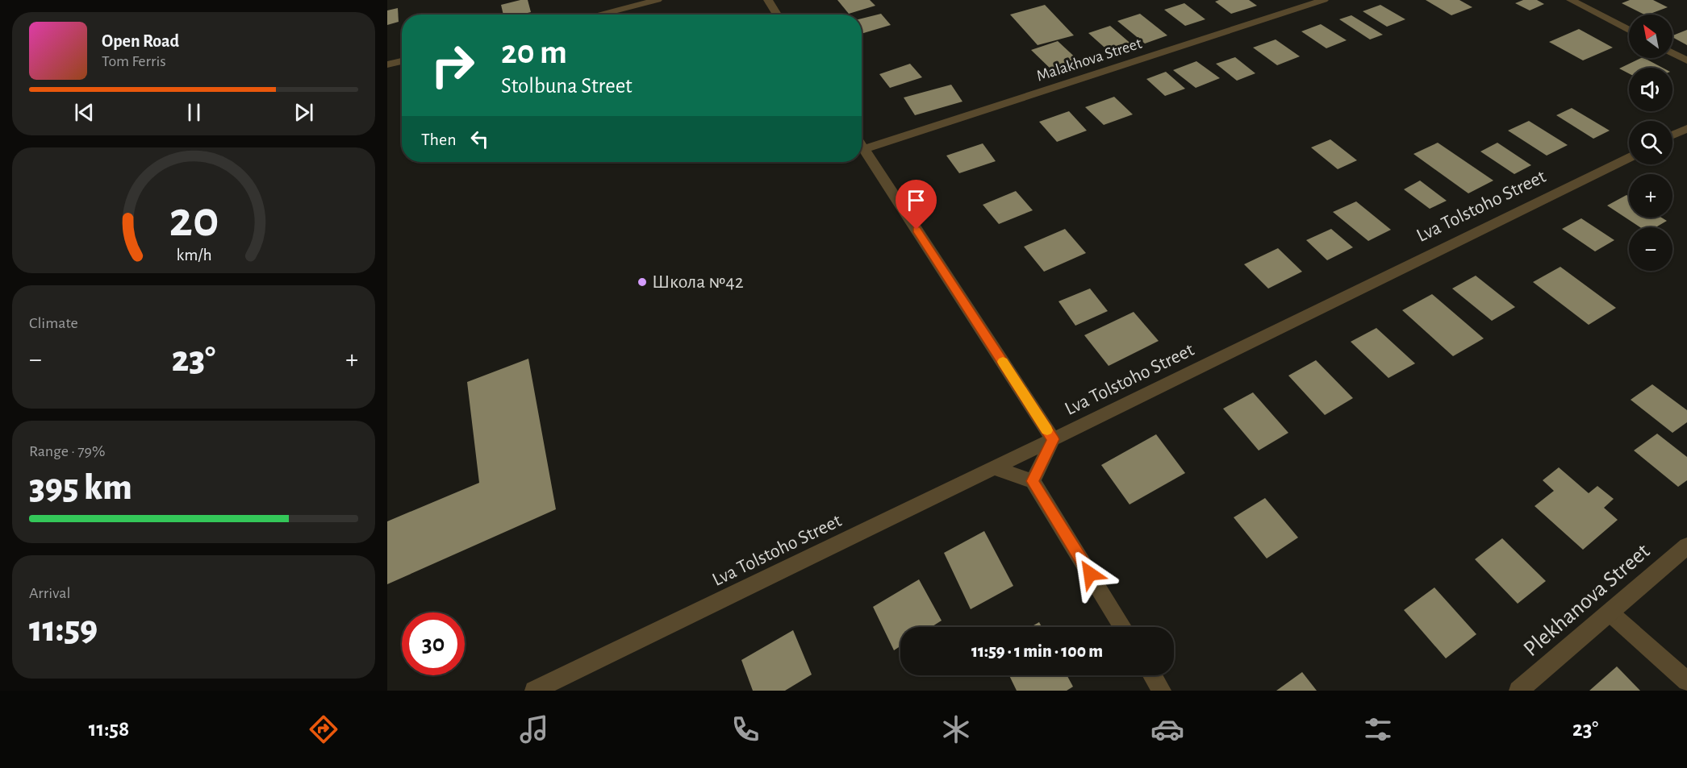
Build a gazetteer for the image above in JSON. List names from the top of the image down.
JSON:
{
  "streets": {
    "street": ["Malakhova Street", "Lva Tolstoho Street", "Plekhanova Street"]
  },
  "places": ["Школа №42"],
  "north": "top left",
  "page": {
    "map_buttons": ["+", "−"],
    "turn": ["20 m", "Stolbuna Street"],
    "song": ["Open Road", "Tom Ferris"],
    "then": "Then",
    "tile": [
      "Climate",
      ["Range · 79%", "395 km"],
      ["Arrival", "11:59"]
    ],
    "heat": ["−", "23°", "+"],
    "limit": "30",
    "trip": "11:59 · 1 min · 100 m",
    "tabs": ["11:58", "23°"],
    "gauge": ["20", "km/h"]
  }
}
